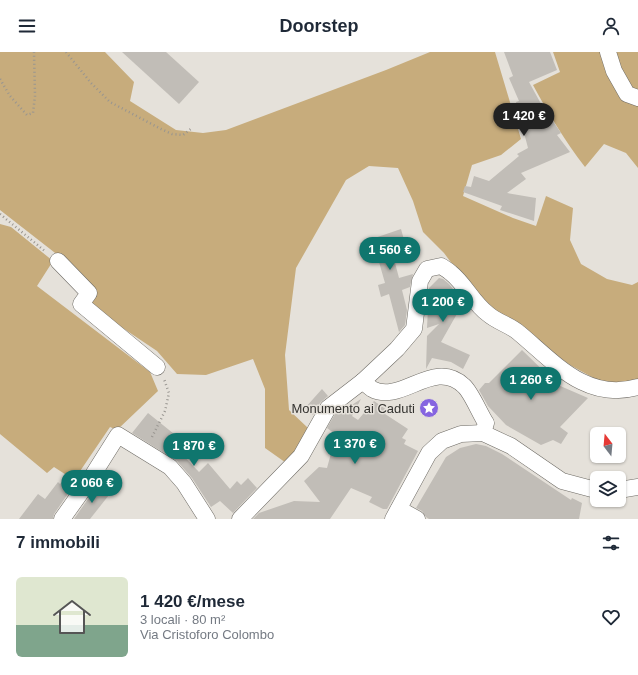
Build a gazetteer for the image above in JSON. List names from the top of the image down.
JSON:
{
  "places": {
    "place": ["Monumento ai Caduti"]
  },
  "north": "top",
  "page": {
    "header": "Doorstep",
    "price": [
      "1 420 €",
      "1 560 €",
      "1 200 €",
      "1 260 €",
      "1 370 €",
      "1 870 €",
      "2 060 €"
    ],
    "heading": "7 immobili",
    "list": [
      {
        "name": "1 420 €/mese",
        "note": "3 locali · 80 m² · Via Cristoforo Colombo"
      }
    ]
  }
}
